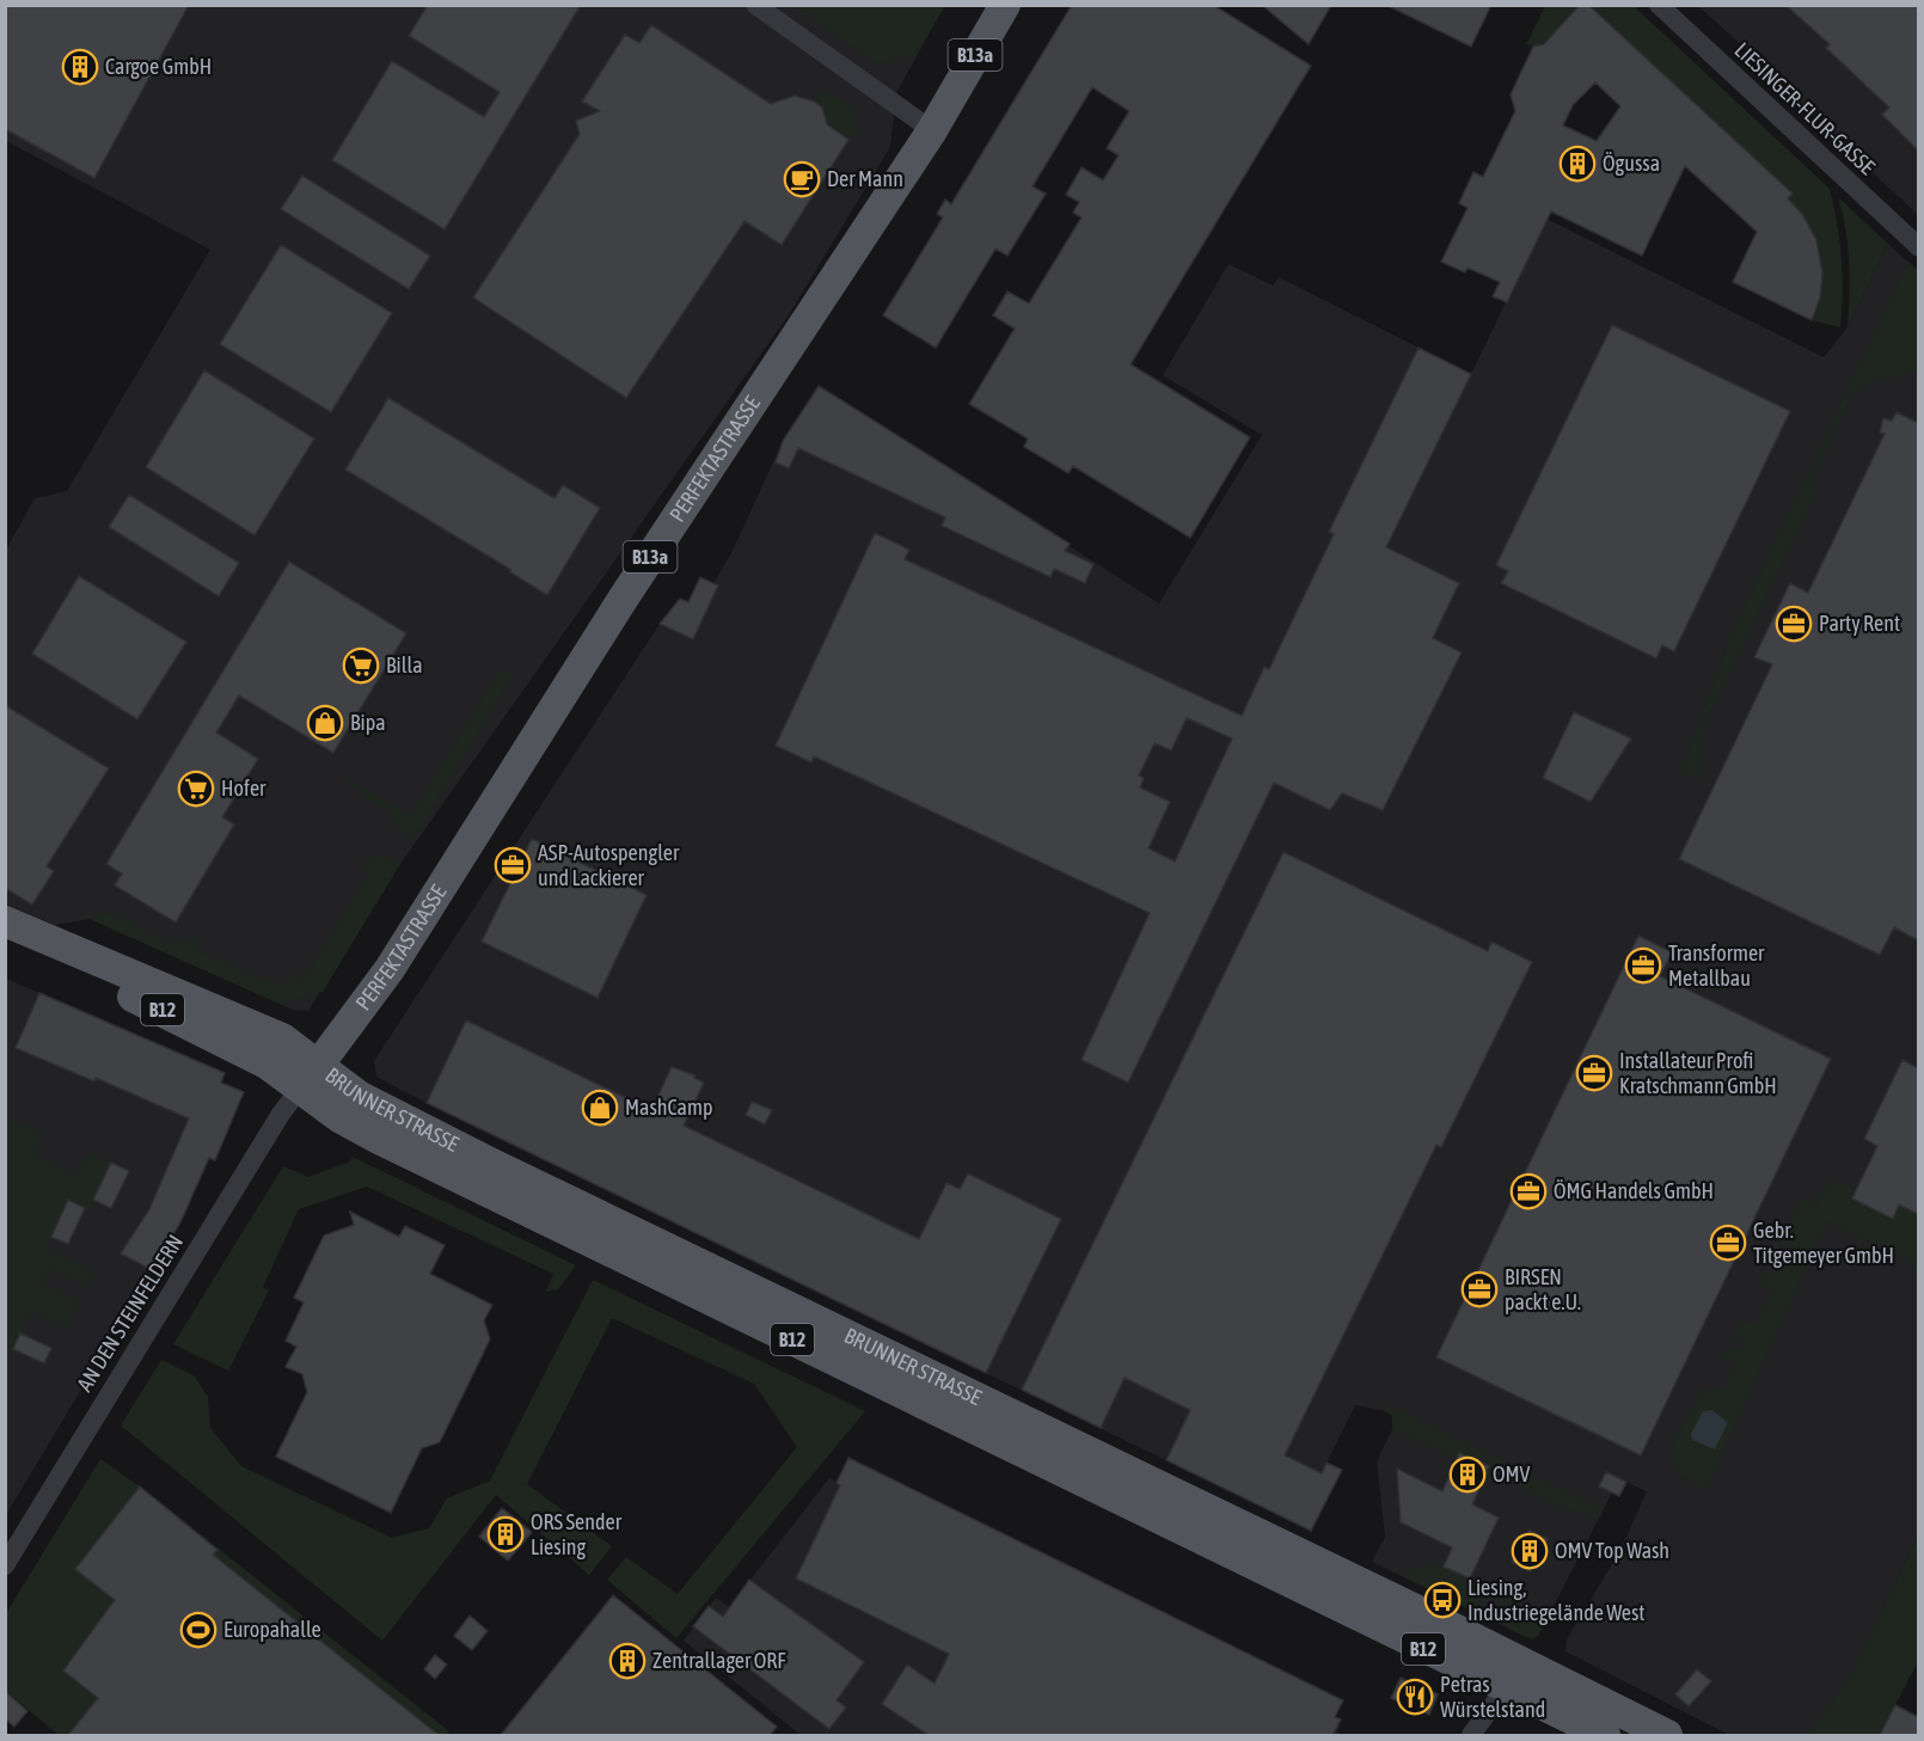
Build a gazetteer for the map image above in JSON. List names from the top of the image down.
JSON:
{
  "streets": {
    "main road": [
      "B13a",
      "PERFEKTASTRASSE",
      "B12",
      "BRUNNER STRASSE"
    ],
    "street": ["LIESINGER-FLUR-GASSE", "AN DEN STEINFELDERN"]
  },
  "crossings": [
    ["PERFEKTASTRASSE", "BRUNNER STRASSE"],
    ["PERFEKTASTRASSE", "AN DEN STEINFELDERN"],
    ["BRUNNER STRASSE", "AN DEN STEINFELDERN"]
  ],
  "places": {
    "building": [
      "Cargoe GmbH",
      "Ögussa",
      "OMV",
      "ORS Sender Liesing",
      "OMV Top Wash",
      "Zentrallager ORF"
    ],
    "cafe": ["Der Mann"],
    "office": [
      "Party Rent",
      "ASP-Autospengler und Lackierer",
      "Transformer Metallbau",
      "Installateur Profi Kratschmann GmbH",
      "ÖMG Handels GmbH",
      "Gebr. Titgemeyer GmbH",
      "BIRSEN packt e.U."
    ],
    "supermarket": ["Billa", "Hofer"],
    "shop": ["Bipa", "MashCamp"],
    "bus stop": ["Liesing, Industriegelände West"],
    "sports": ["Europahalle"],
    "restaurant": ["Petras Würstelstand"]
  }
}
